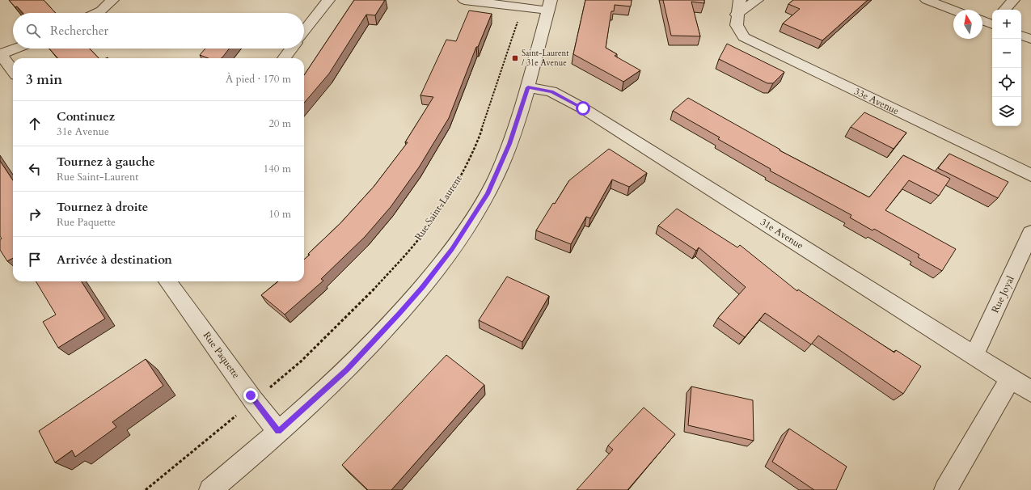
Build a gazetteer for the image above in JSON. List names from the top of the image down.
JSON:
{
  "streets": {
    "street": [
      "33e Avenue",
      "31e Avenue",
      "Rue Joyal",
      "Rue Paquette"
    ],
    "path": ["Rue Saint-Laurent"]
  },
  "crossings": [
    ["31e Avenue", "Rue Joyal"]
  ],
  "places": {
    "transit": ["Saint-Laurent / 31e Avenue"]
  },
  "north": "top",
  "page": {
    "map_buttons": ["+", "−"],
    "search": "Rechercher",
    "heading": ["3 min", "À pied · 170 m"],
    "list": [
      ["Continuez", "31e Avenue", "20 m"],
      ["Tournez à gauche", "Rue Saint-Laurent", "140 m"],
      ["Tournez à droite", "Rue Paquette", "10 m"],
      "Arrivée à destination"
    ]
  }
}
